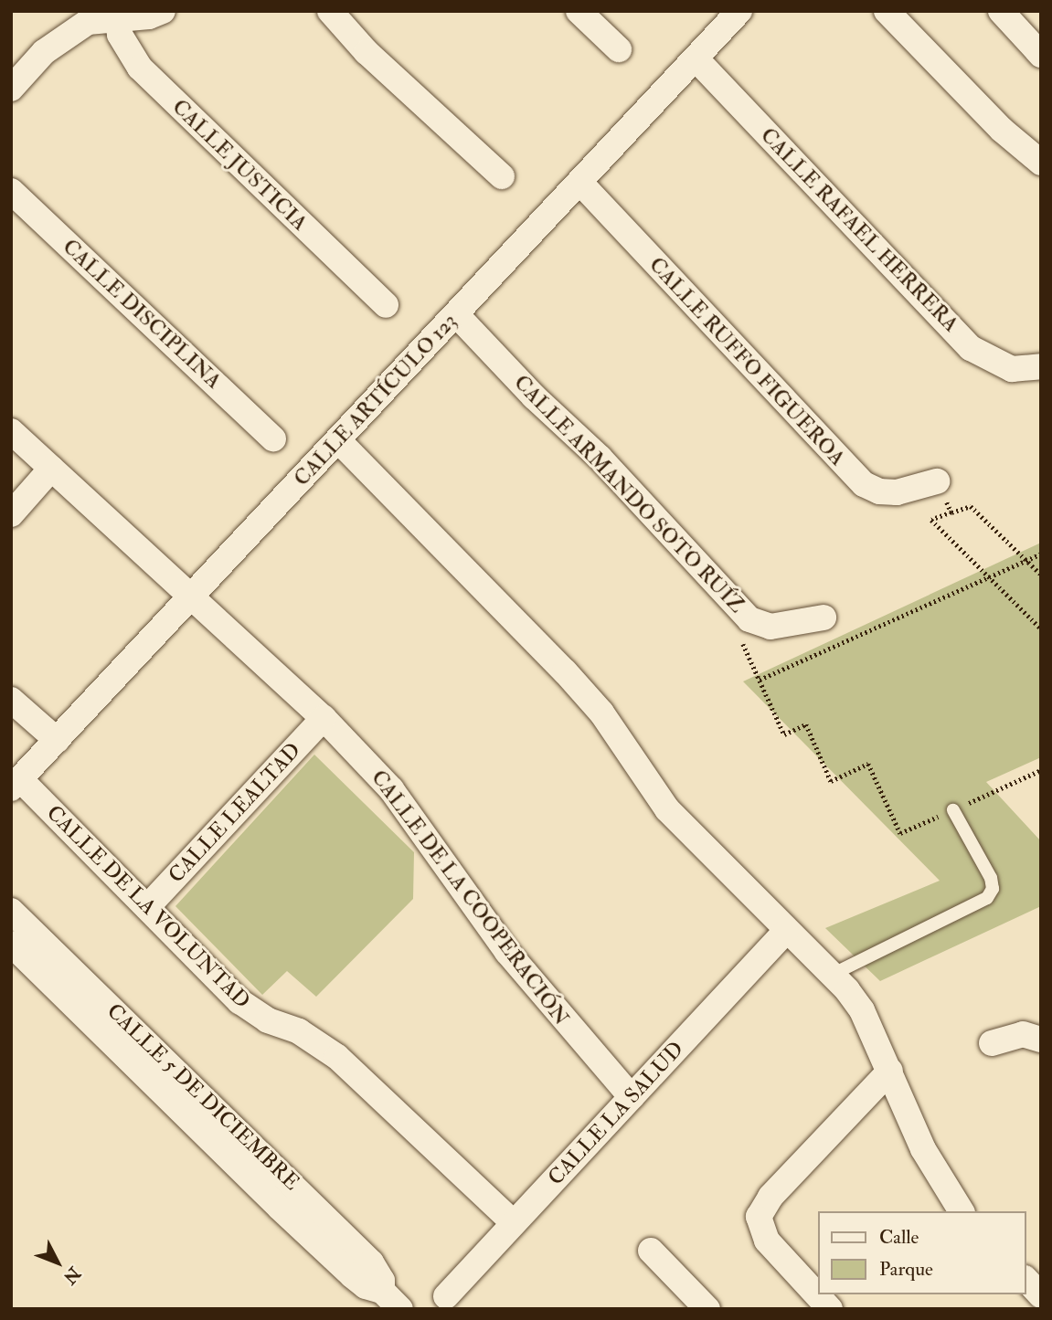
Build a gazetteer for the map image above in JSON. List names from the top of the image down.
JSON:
{
  "streets": {
    "street": [
      "CALLE JUSTICIA",
      "CALLE RAFAEL HERRERA",
      "CALLE DISCIPLINA",
      "CALLE RUFFO FIGUEROA",
      "CALLE ARTÍCULO 123",
      "CALLE ARMANDO SOTO RUÍZ",
      "CALLE LEALTAD",
      "CALLE DE LA COOPERACIÓN",
      "CALLE DE LA VOLUNTAD",
      "CALLE 5 DE DICIEMBRE",
      "CALLE LA SALUD"
    ]
  },
  "crossings": [
    ["CALLE RAFAEL HERRERA", "CALLE ARTÍCULO 123"],
    ["CALLE RUFFO FIGUEROA", "CALLE ARTÍCULO 123"],
    ["CALLE ARTÍCULO 123", "CALLE ARMANDO SOTO RUÍZ"],
    ["CALLE ARTÍCULO 123", "CALLE DE LA COOPERACIÓN"],
    ["CALLE ARTÍCULO 123", "CALLE DE LA VOLUNTAD"],
    ["CALLE LEALTAD", "CALLE DE LA COOPERACIÓN"],
    ["CALLE LEALTAD", "CALLE DE LA VOLUNTAD"],
    ["CALLE DE LA COOPERACIÓN", "CALLE LA SALUD"],
    ["CALLE DE LA VOLUNTAD", "CALLE LA SALUD"]
  ],
  "legend": ["Calle", "Parque"],
  "north": "bottom right"
}
